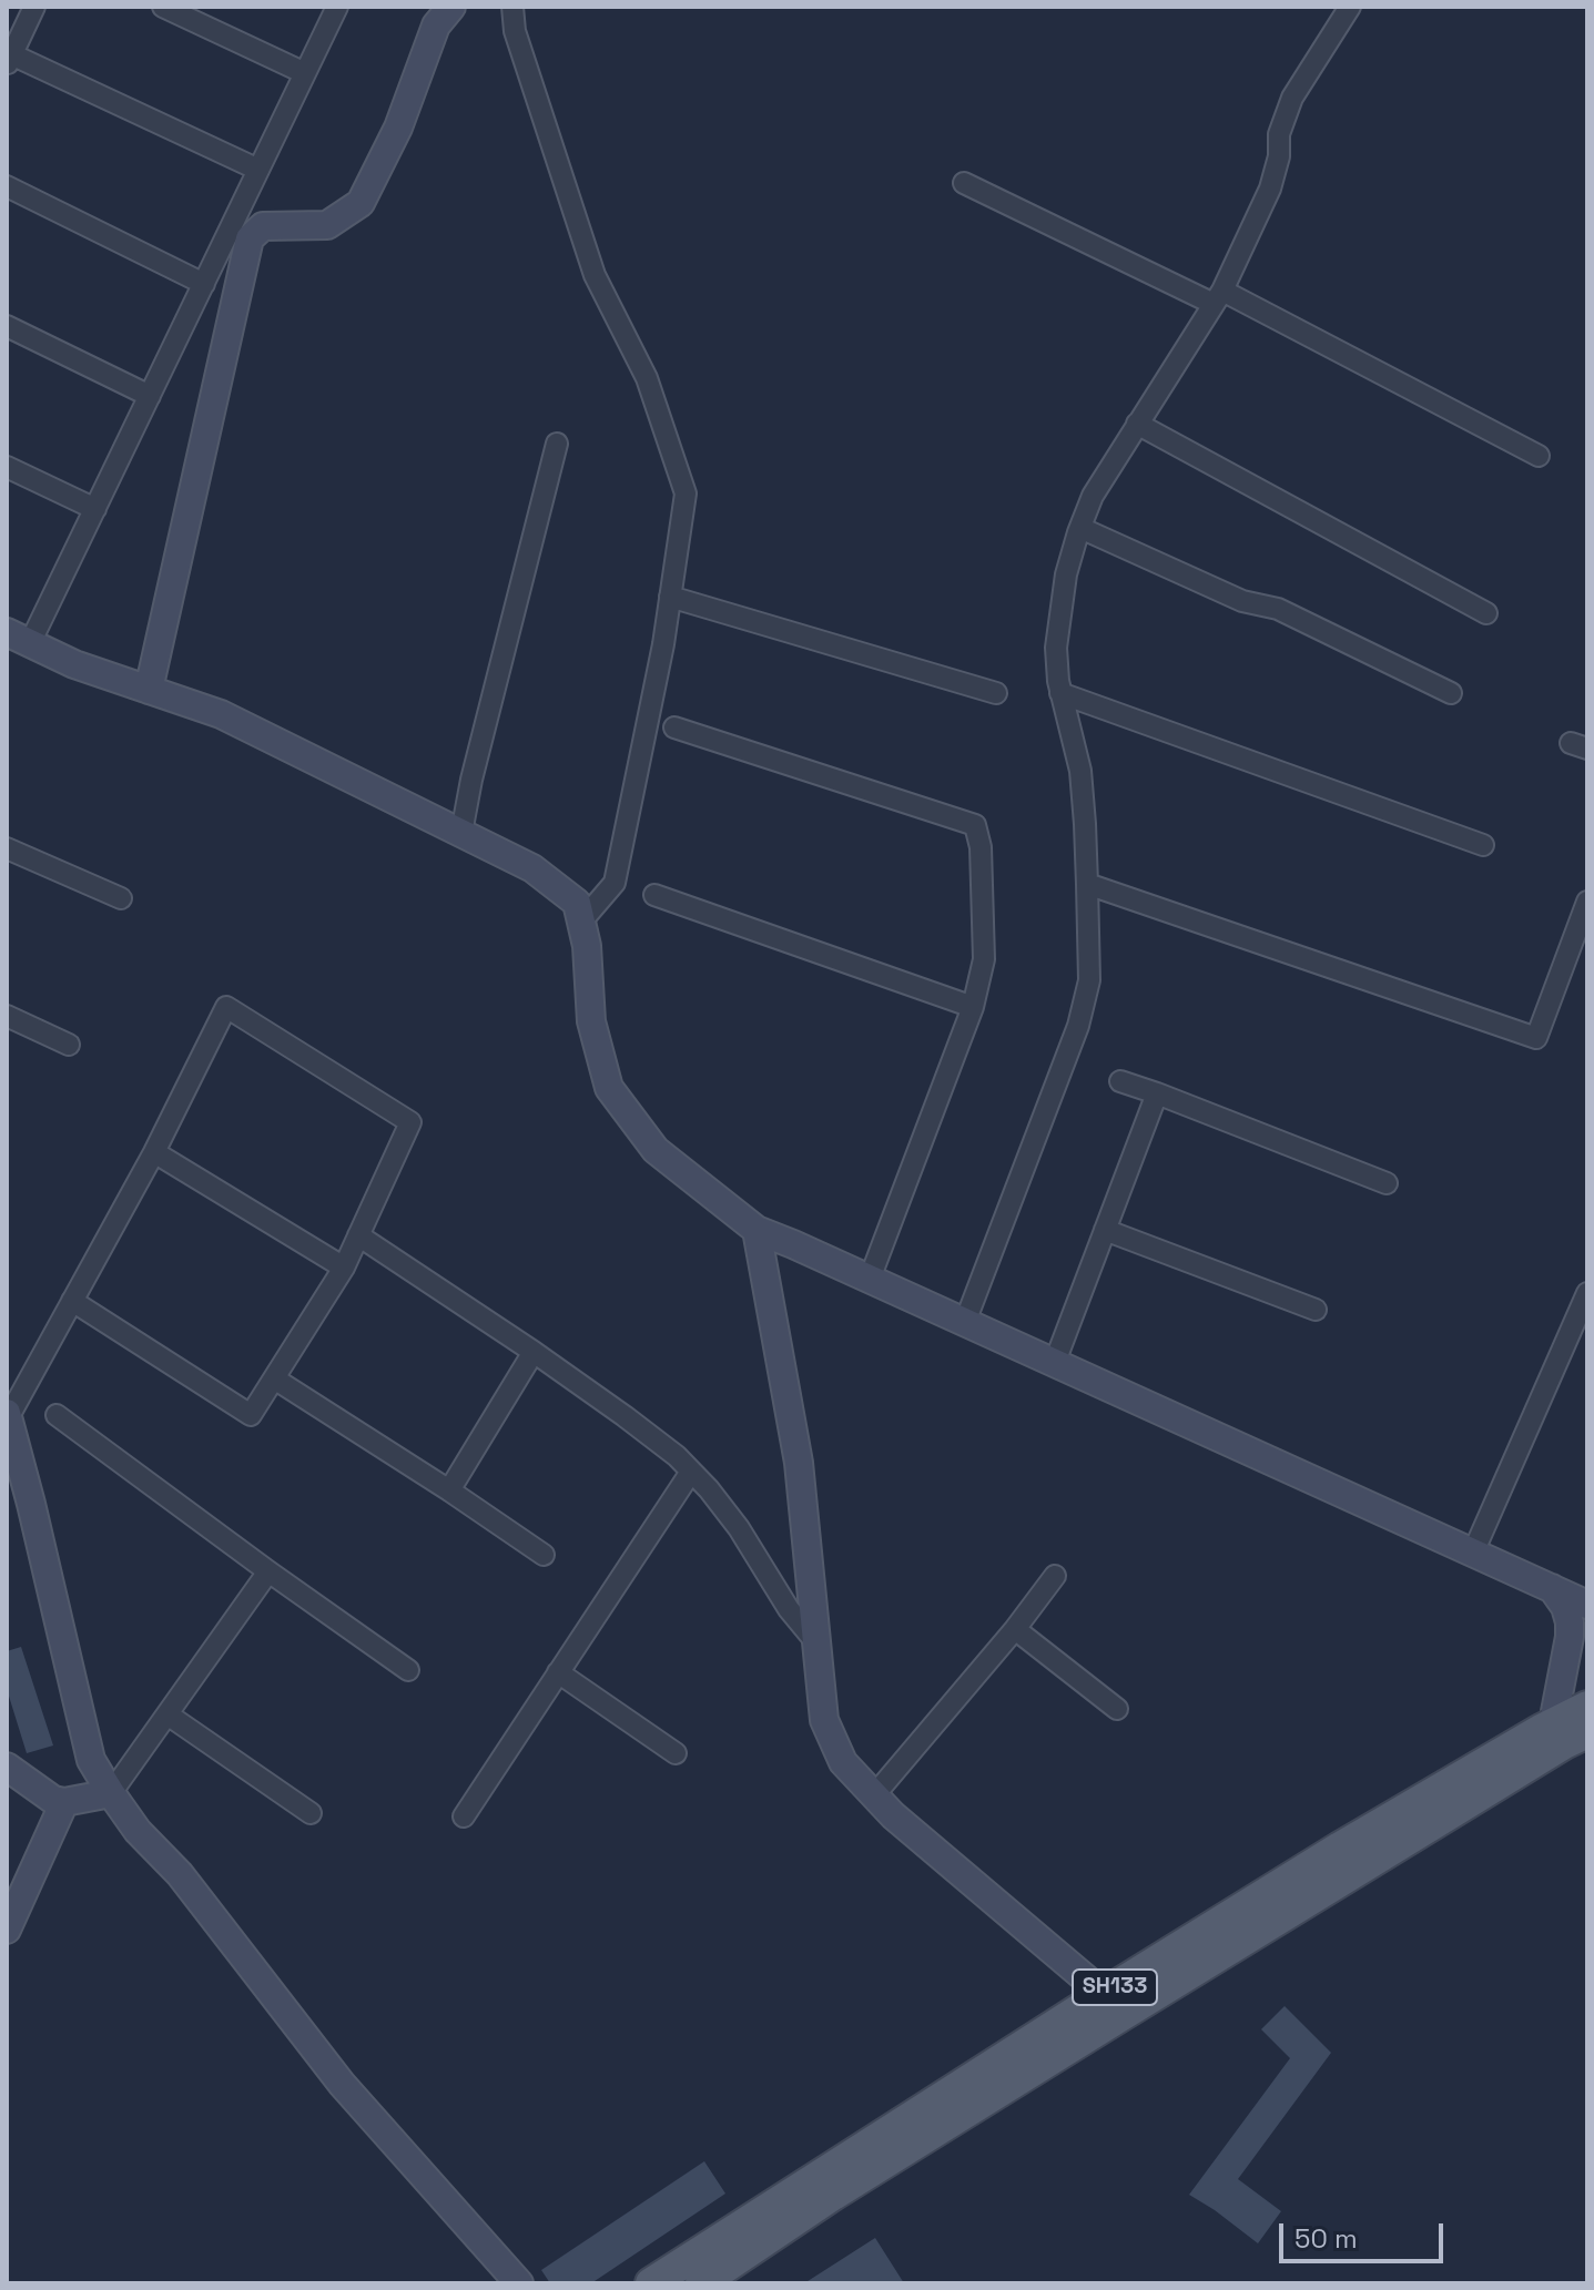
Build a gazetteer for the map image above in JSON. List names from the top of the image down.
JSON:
{
  "streets": {
    "main road": ["SH133"]
  },
  "scale_bar": "50 m"
}
